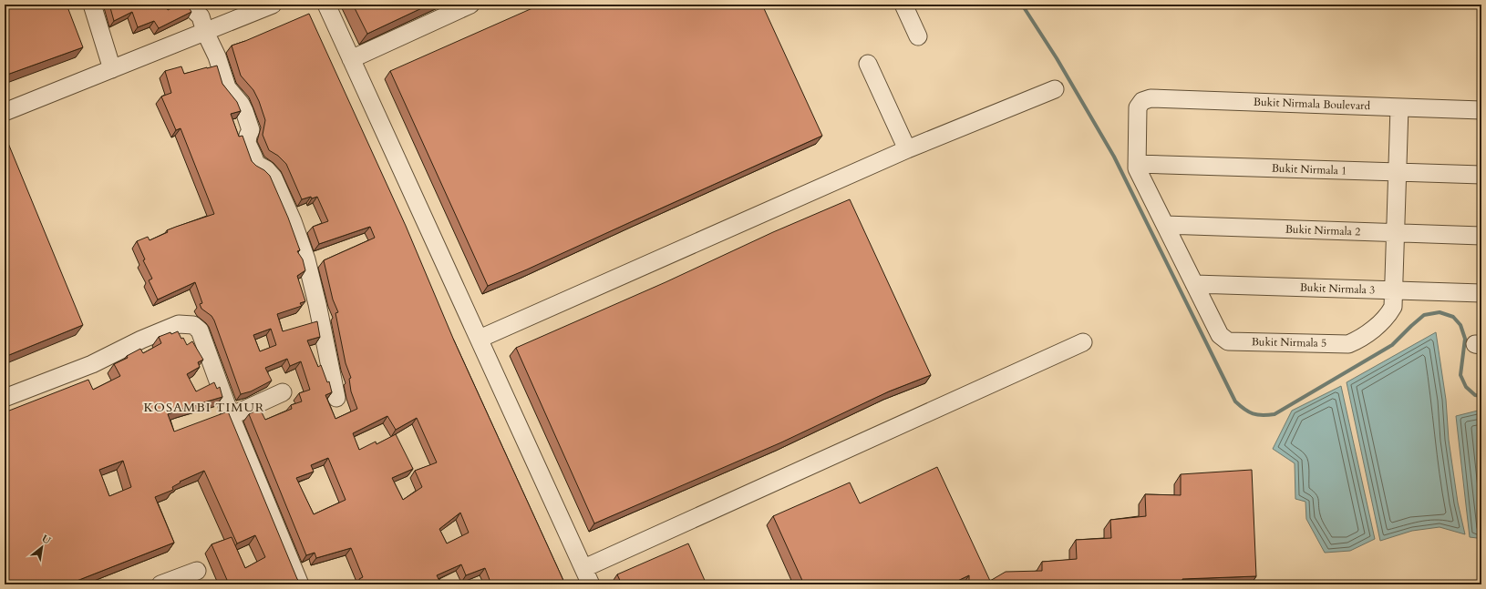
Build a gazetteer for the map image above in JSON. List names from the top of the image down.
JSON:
{
  "streets": {
    "street": [
      "Bukit Nirmala Boulevard",
      "Bukit Nirmala 1",
      "Bukit Nirmala 2",
      "Bukit Nirmala 3",
      "Bukit Nirmala 5"
    ]
  },
  "crossings": [
    ["Bukit Nirmala Boulevard", "Bukit Nirmala 1"],
    ["Bukit Nirmala 3", "Bukit Nirmala 5"]
  ],
  "districts": ["KOSAMBI TIMUR"],
  "north": "top right"
}
